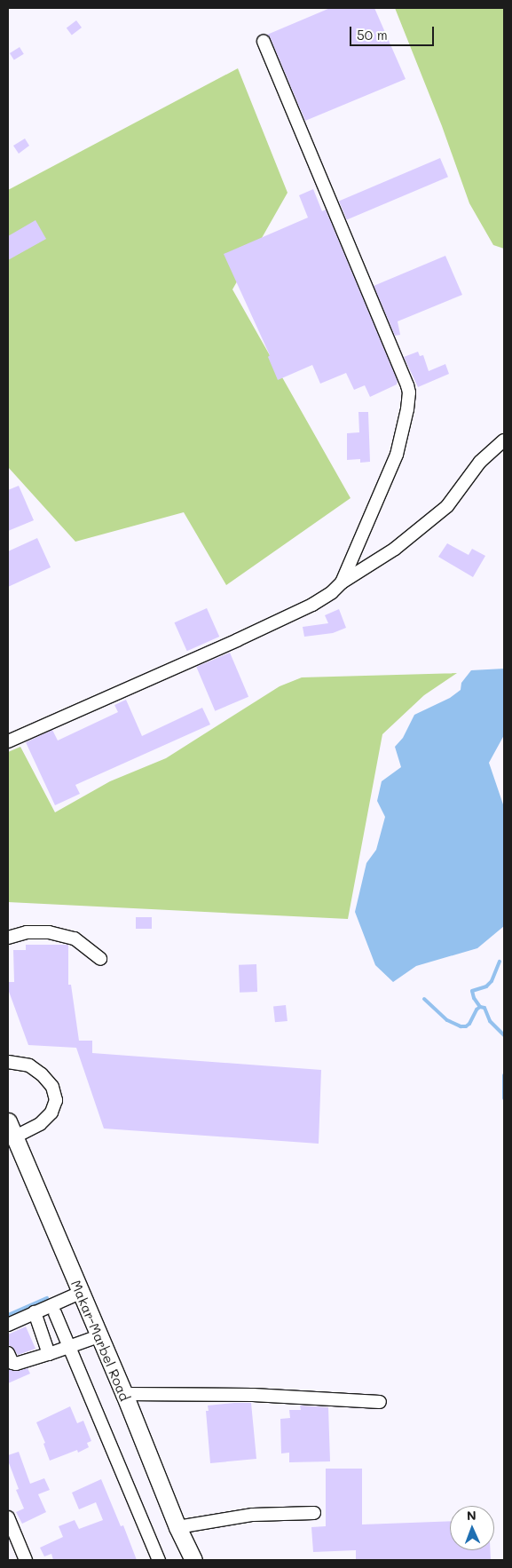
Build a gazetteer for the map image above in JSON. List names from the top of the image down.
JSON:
{
  "streets": {
    "main road": ["Makar-Marbel Road"]
  },
  "scale_bar": "50 m",
  "north": "top"
}
